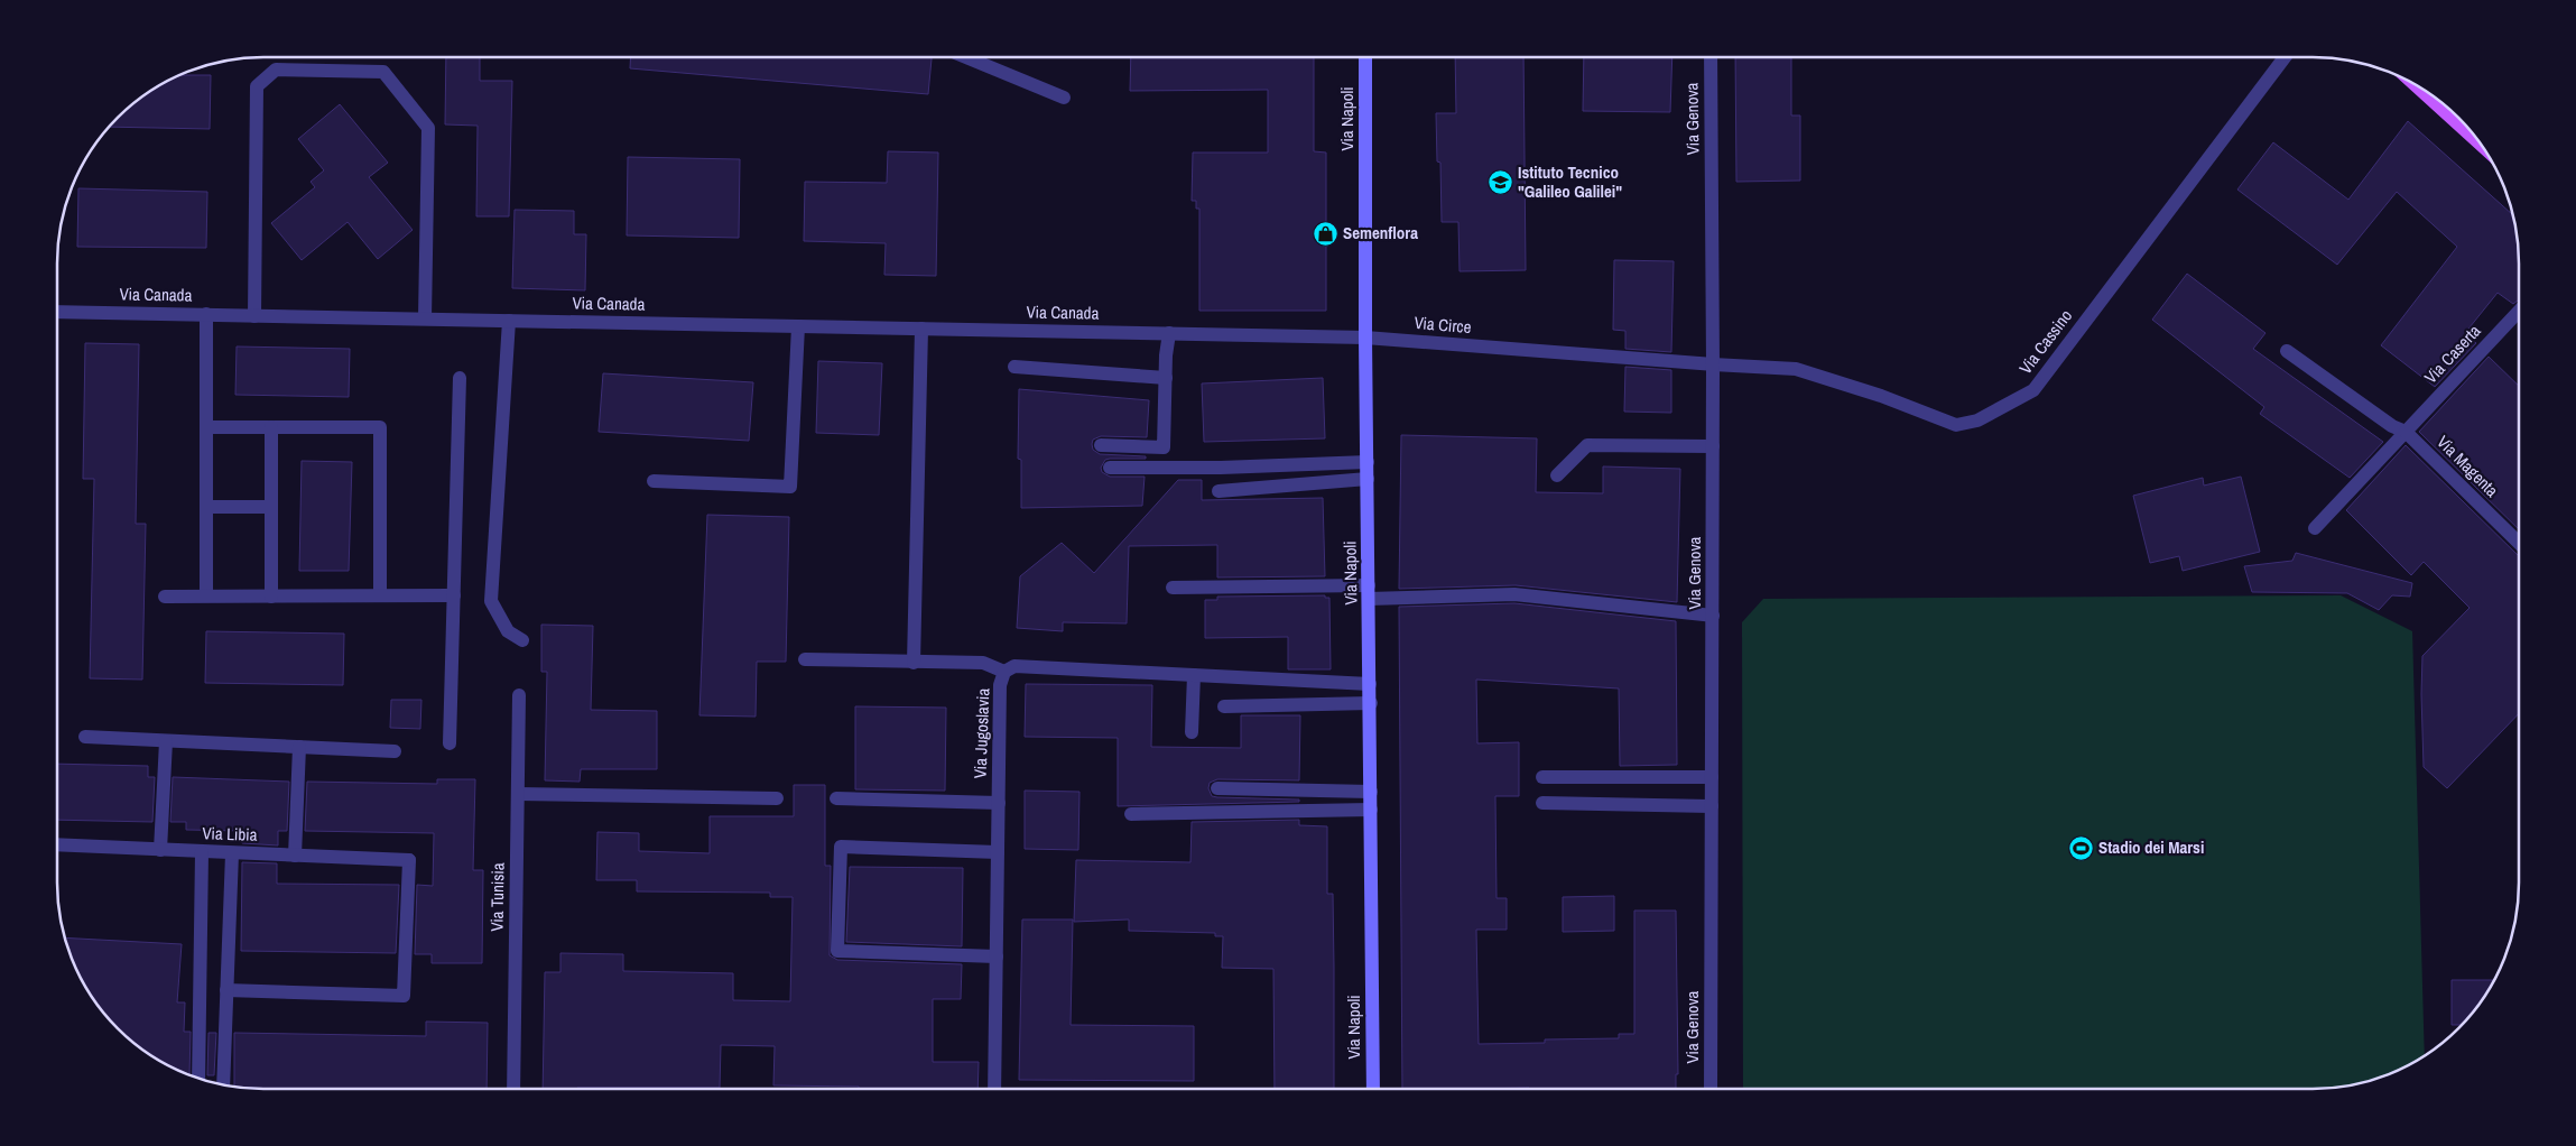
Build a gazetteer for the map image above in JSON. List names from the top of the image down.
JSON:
{
  "streets": {
    "main road": ["Via Napoli"],
    "street": [
      "Via Genova",
      "Via Canada",
      "Via Circe",
      "Via Cassino",
      "Via Caserta",
      "Via Magenta",
      "Via Jugoslavia",
      "Via Libia",
      "Via Tunisia"
    ]
  },
  "crossings": [
    ["Via Napoli", "Via Circe"],
    ["Via Napoli", "Via Jugoslavia"],
    ["Via Genova", "Via Circe"],
    ["Via Genova", "Via Cassino"],
    ["Via Canada", "Via Circe"],
    ["Via Circe", "Via Cassino"],
    ["Via Caserta", "Via Magenta"]
  ],
  "places": {
    "school or university": ["Istituto Tecnico \"Galileo Galilei\""],
    "shop": ["Semenflora"],
    "sports": ["Stadio dei Marsi"]
  }
}
